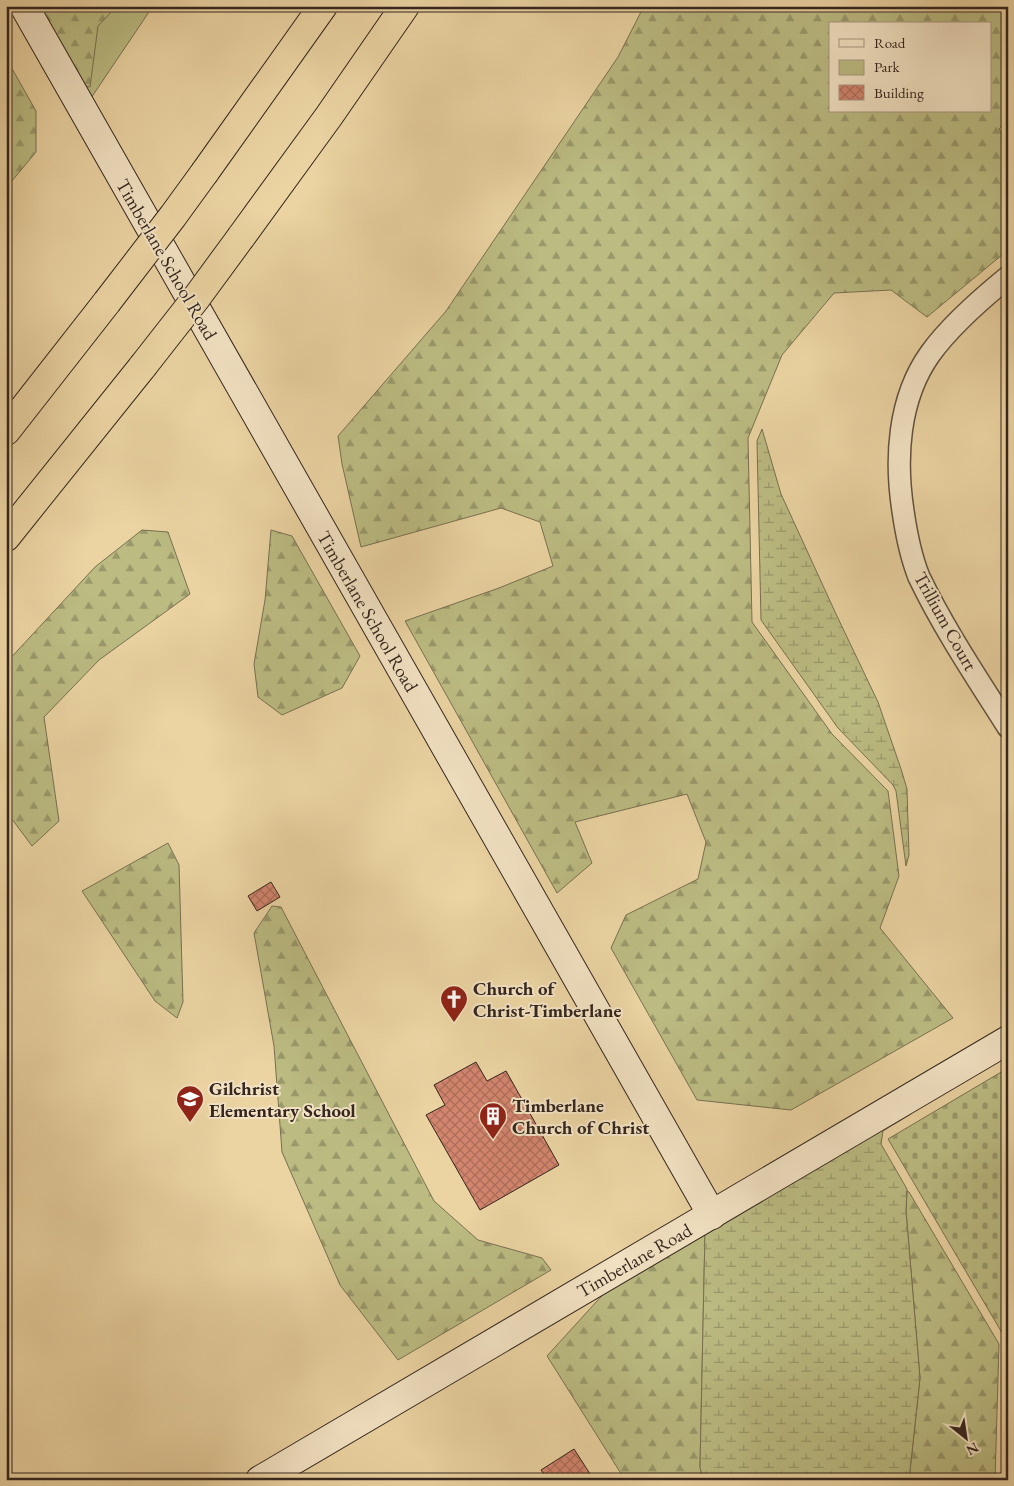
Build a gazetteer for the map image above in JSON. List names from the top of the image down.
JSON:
{
  "streets": {
    "street": ["Timberlane School Road", "Trillium Court", "Timberlane Road"]
  },
  "crossings": [
    ["Timberlane School Road", "Timberlane Road"]
  ],
  "places": {
    "church": ["Church of Christ-Timberlane"],
    "school or university": ["Gilchrist Elementary School"],
    "building": ["Timberlane Church of Christ"]
  },
  "legend": ["Road", "Park", "Building"],
  "north": "bottom right"
}
